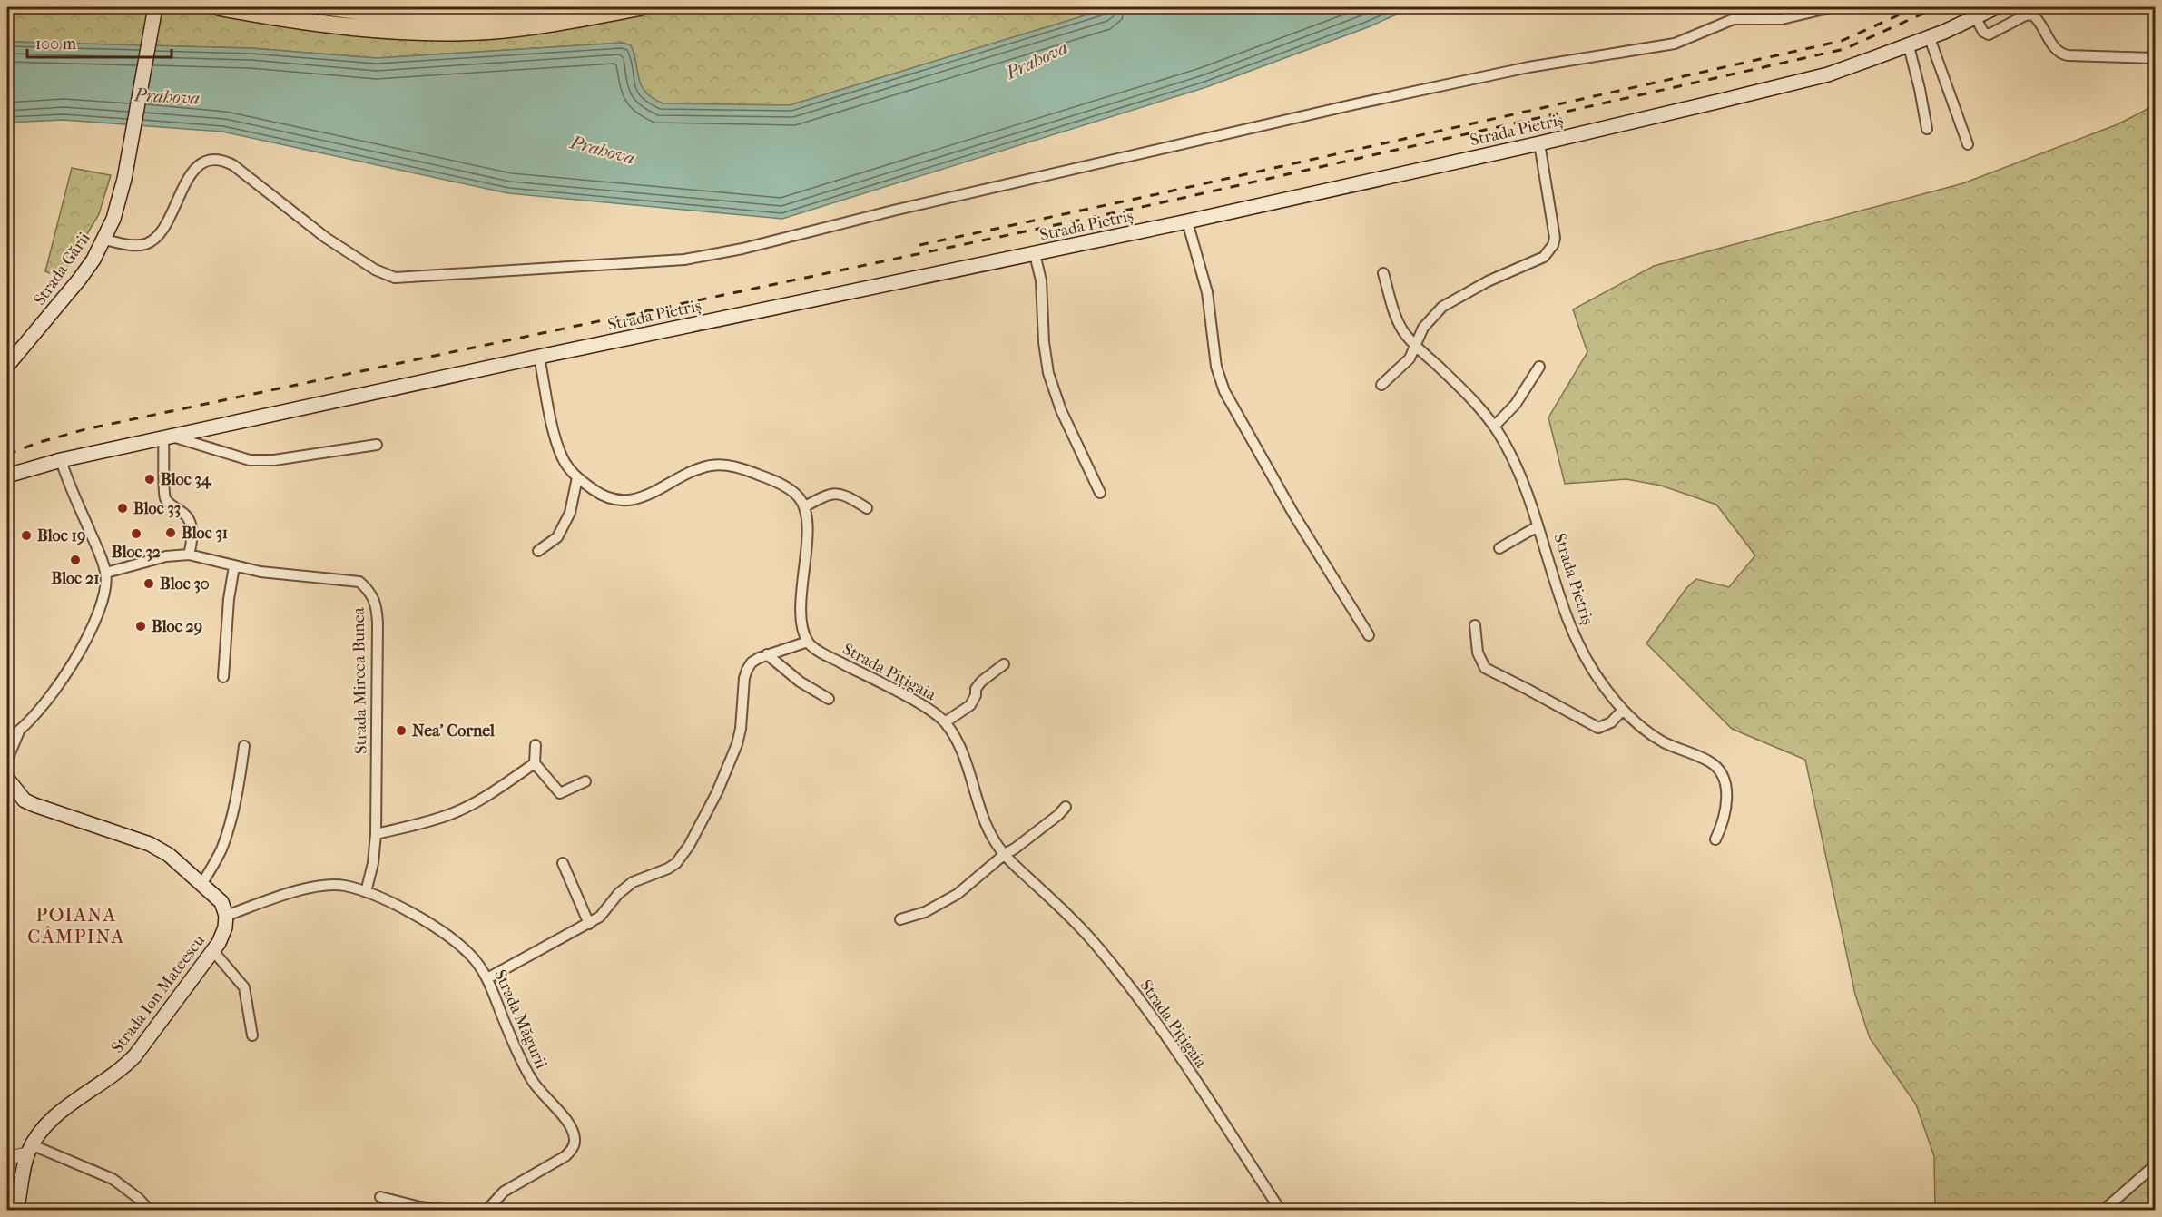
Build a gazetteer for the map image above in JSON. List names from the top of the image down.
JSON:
{
  "streets": {
    "main road": ["Strada Pietriș", "Strada Gării", "Strada Ion Mateescu"],
    "street": ["Strada Pițigaia", "Strada Mircea Bunea", "Strada Măgurii"]
  },
  "crossings": [
    ["Strada Mircea Bunea", "Strada Măgurii"],
    ["Strada Ion Mateescu", "Strada Măgurii"]
  ],
  "districts": ["POIANA CÂMPINA"],
  "water": ["Prahova"],
  "places": [
    "Bloc 34",
    "Bloc 33",
    "Bloc 31",
    "Bloc 32",
    "Bloc 19",
    "Bloc 21",
    "Bloc 30",
    "Bloc 29",
    "Nea' Cornel"
  ],
  "scale_bar": "100 m"
}
